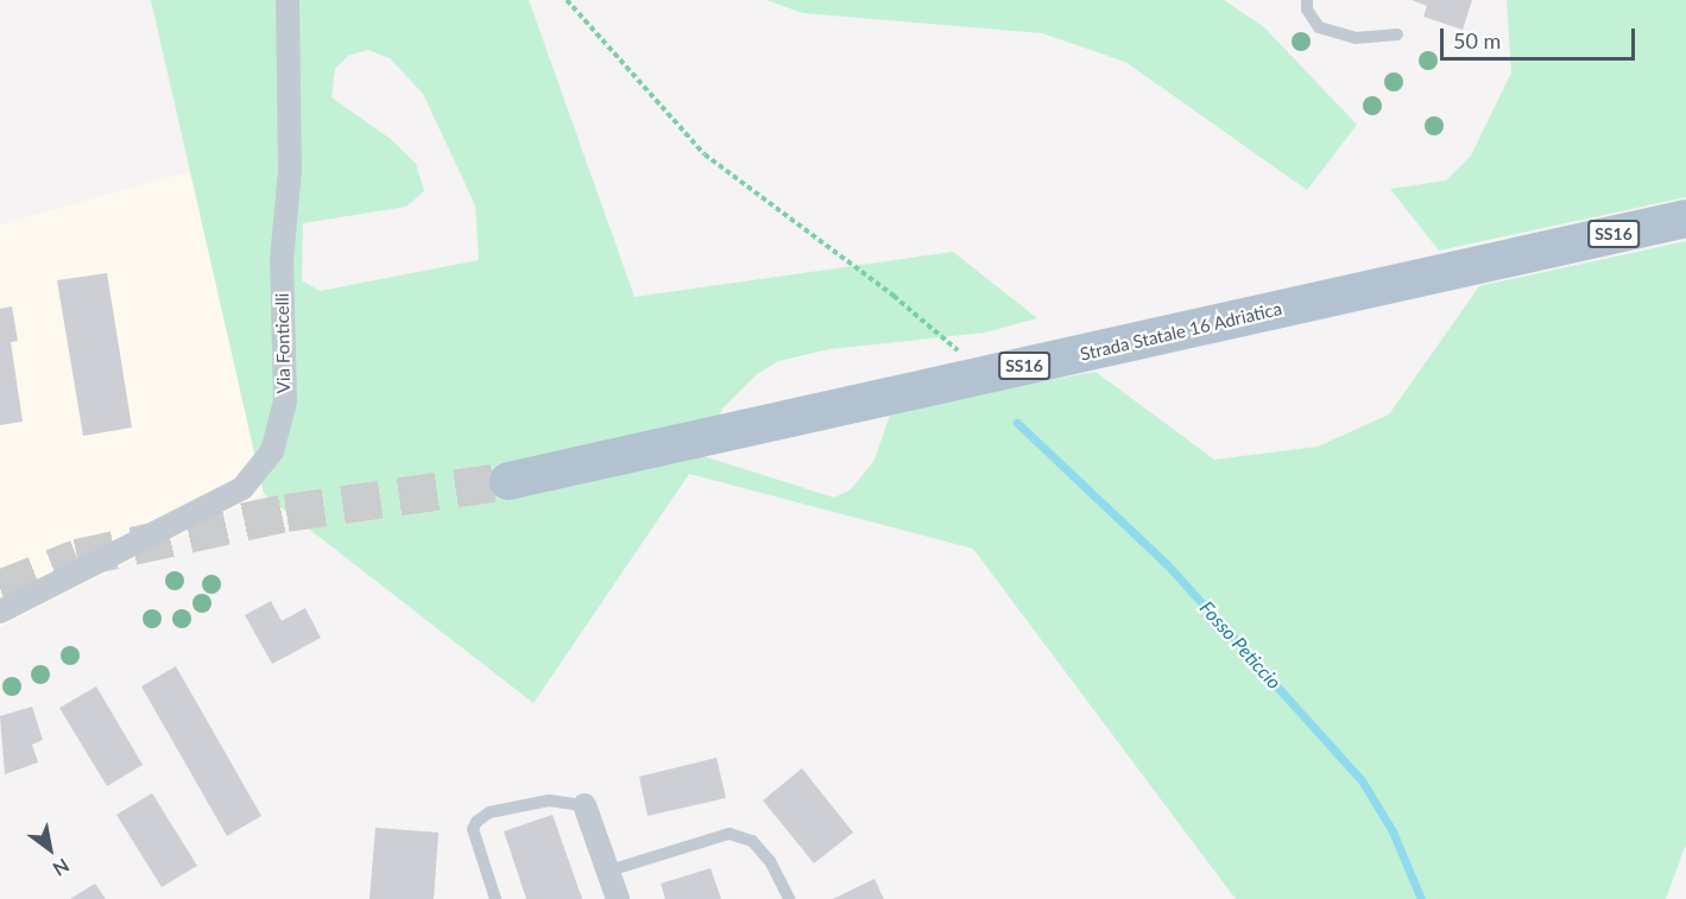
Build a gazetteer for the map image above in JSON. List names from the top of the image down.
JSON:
{
  "streets": {
    "main road": ["SS16", "Strada Statale 16 Adriatica"],
    "street": ["Via Fonticelli"]
  },
  "water": ["Fosso Peticcio"],
  "scale_bar": "50 m",
  "north": "bottom right"
}
